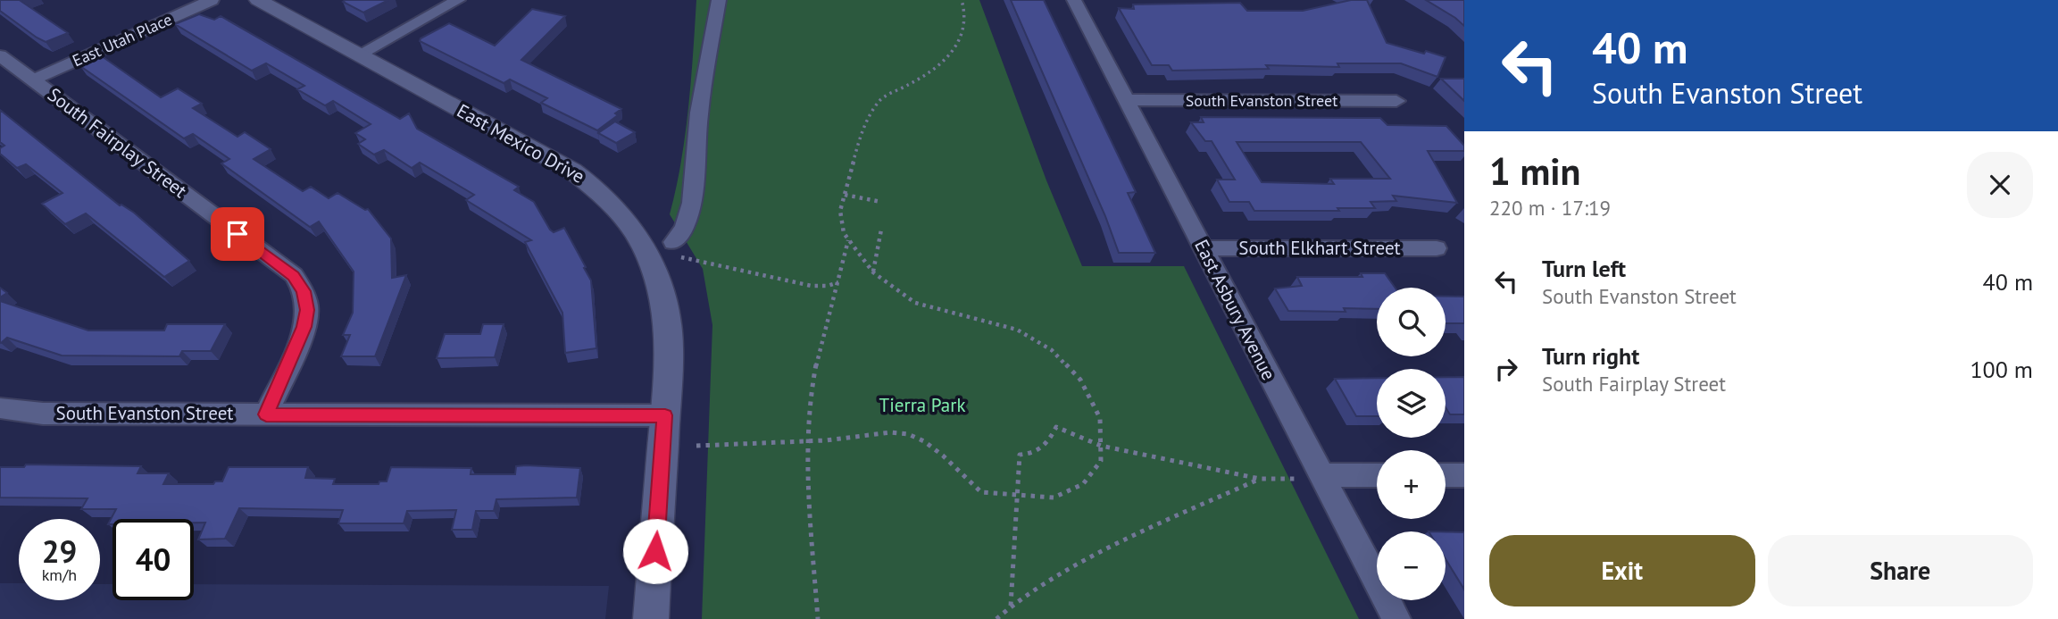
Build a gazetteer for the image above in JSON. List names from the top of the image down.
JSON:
{
  "streets": {
    "street": [
      "East Utah Place",
      "South Evanston Street",
      "South Fairplay Street",
      "East Mexico Drive",
      "South Elkhart Street",
      "East Asbury Avenue"
    ]
  },
  "crossings": [
    ["East Utah Place", "South Fairplay Street"],
    ["South Evanston Street", "South Fairplay Street"],
    ["South Evanston Street", "East Mexico Drive"],
    ["South Evanston Street", "East Asbury Avenue"],
    ["South Elkhart Street", "East Asbury Avenue"]
  ],
  "parks": ["Tierra Park"],
  "page": {
    "turn": ["40 m", "South Evanston Street"],
    "heading": ["1 min", "220 m · 17:19"],
    "list": [
      {
        "name": "Turn left",
        "note": "South Evanston Street",
        "value": "40 m"
      },
      {
        "name": "Turn right",
        "note": "South Fairplay Street",
        "value": "100 m"
      }
    ],
    "map_buttons": ["+", "−"],
    "speed": "29 km/h",
    "limit": "40",
    "buttons": ["Exit", "Share"]
  }
}
